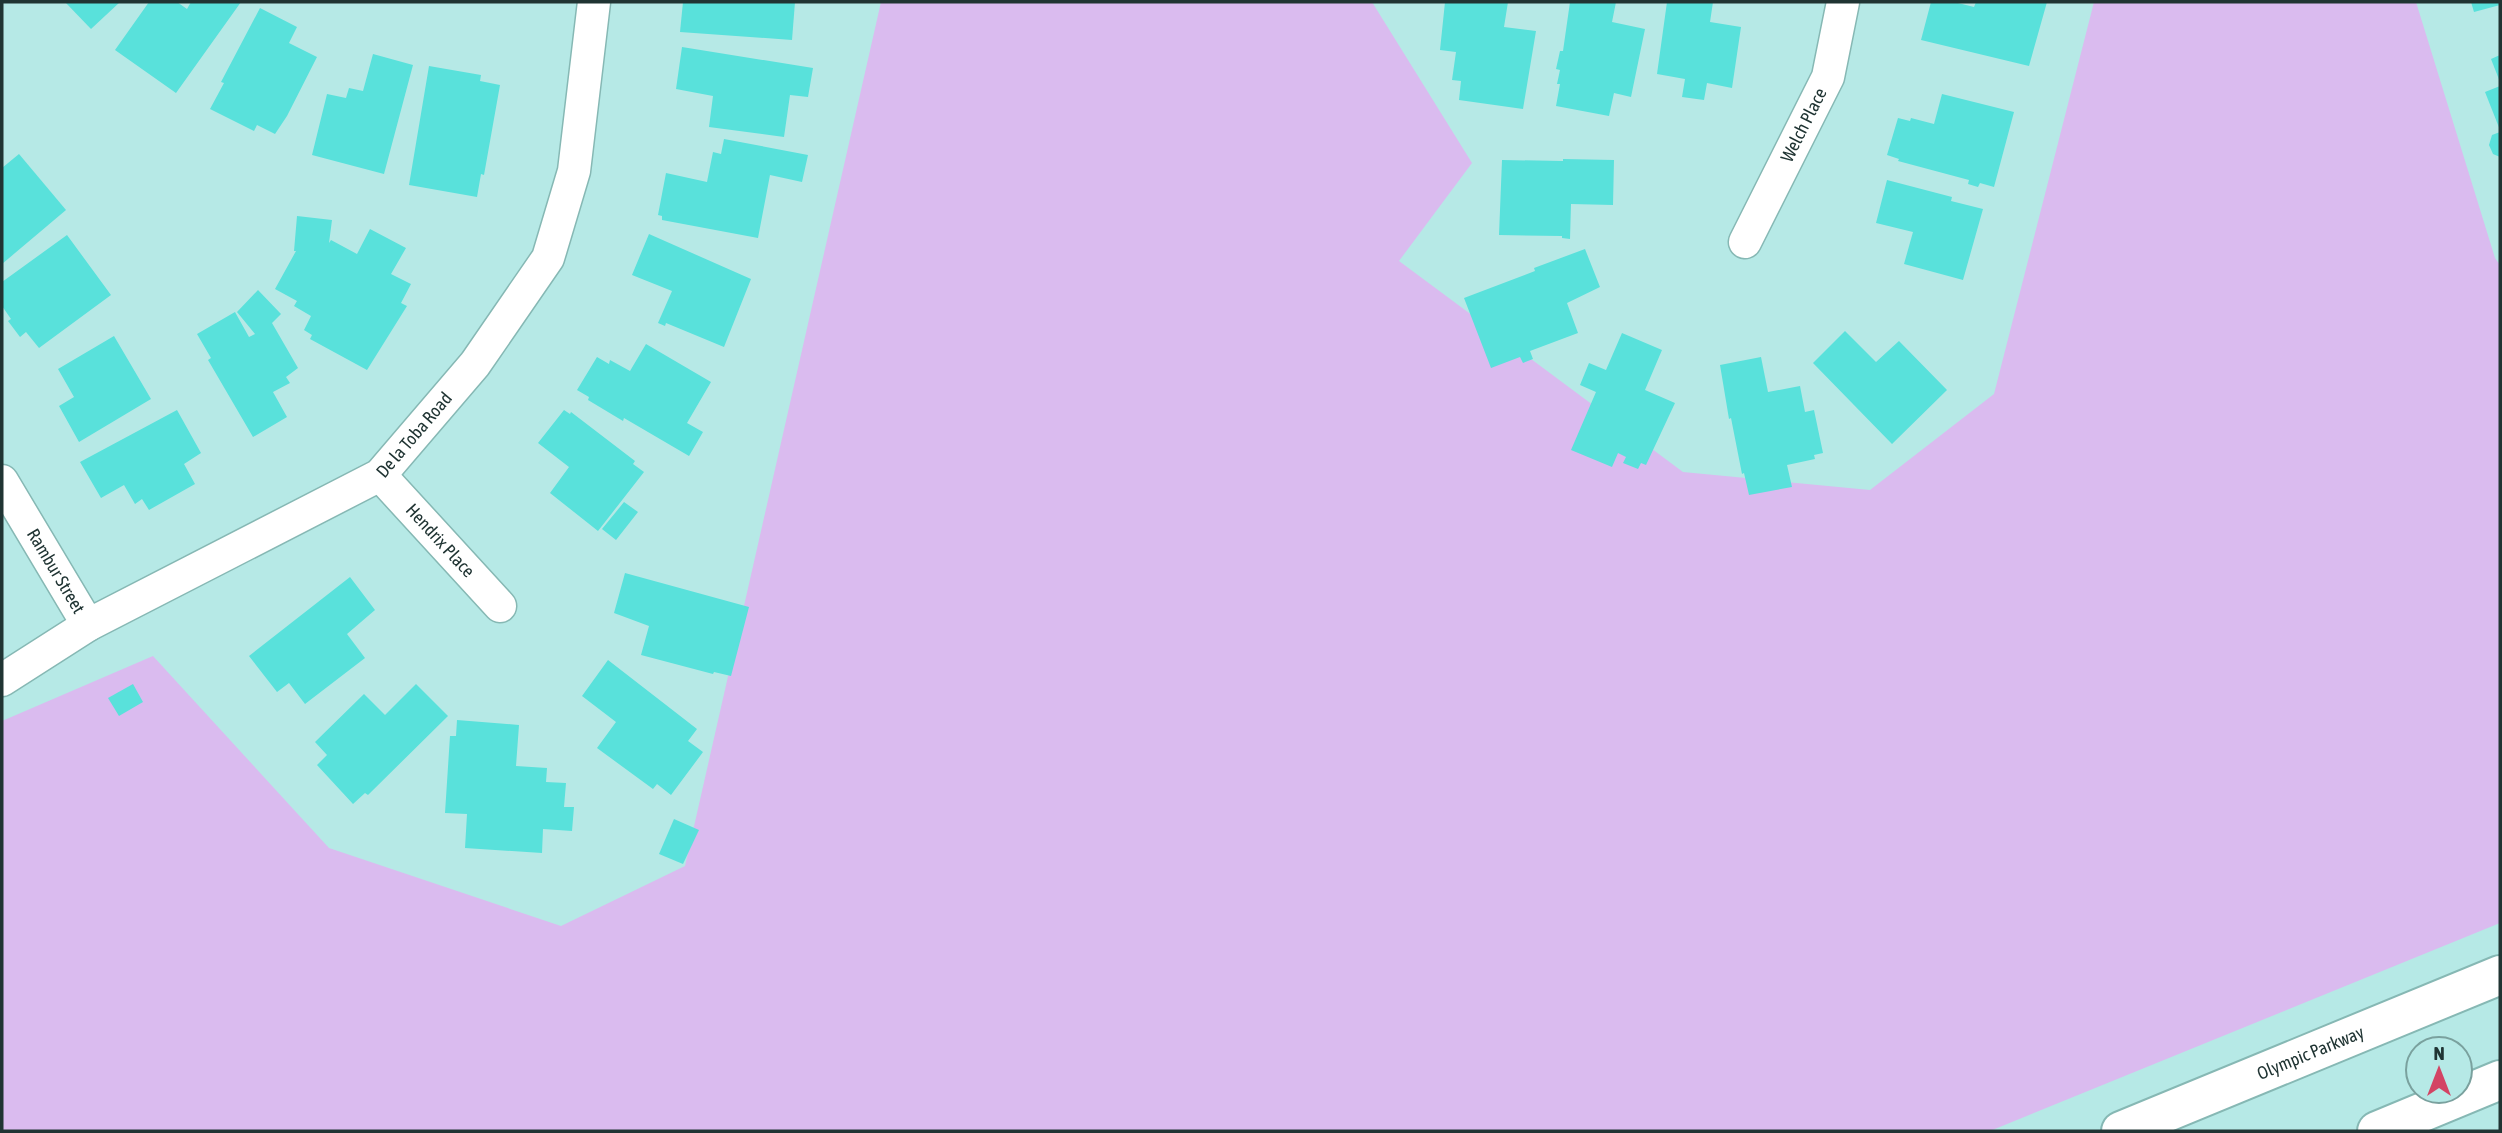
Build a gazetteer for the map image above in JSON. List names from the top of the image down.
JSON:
{
  "streets": {
    "main road": ["Olympic Parkway"],
    "street": [
      "Welch Place",
      "De la Toba Road",
      "Hendrix Place",
      "Rambur Street"
    ]
  },
  "crossings": [
    ["De la Toba Road", "Hendrix Place"],
    ["De la Toba Road", "Rambur Street"]
  ],
  "north": "top"
}
